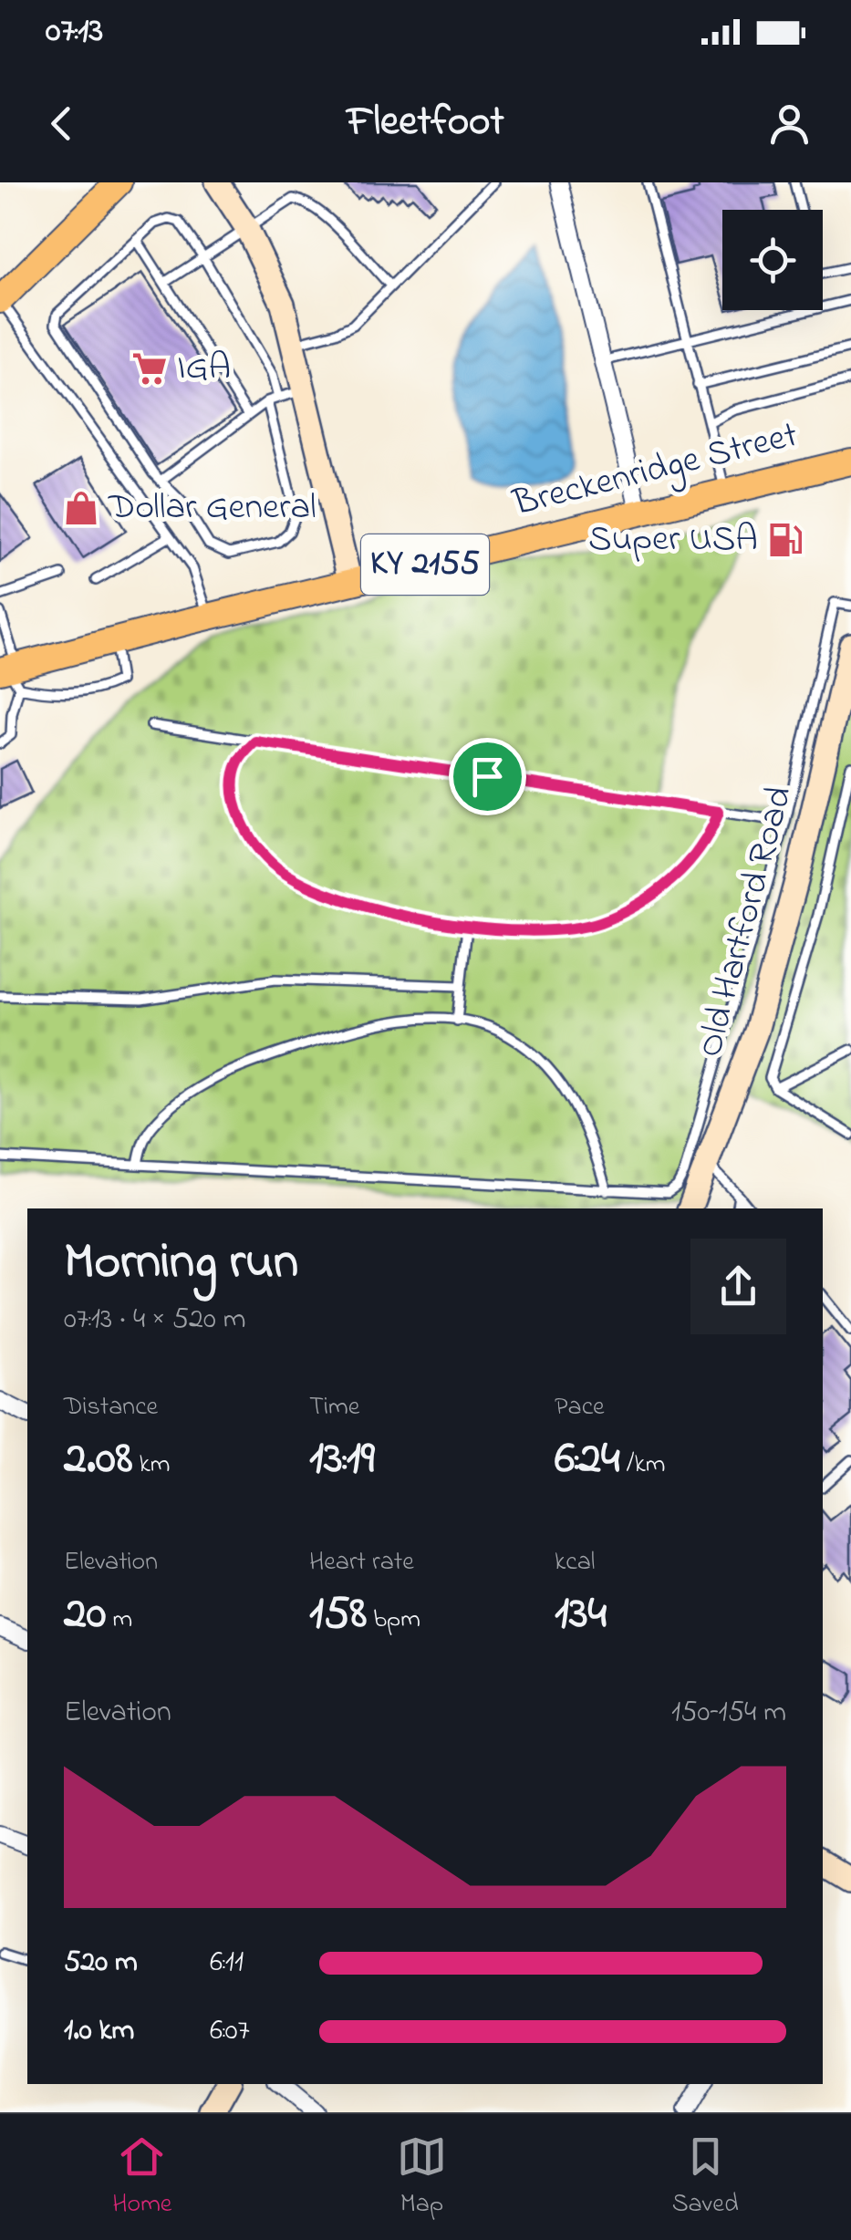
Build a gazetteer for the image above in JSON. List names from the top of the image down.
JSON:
{
  "streets": {
    "main road": ["Breckenridge Street", "KY 2155", "Old Hartford Road"]
  },
  "places": {
    "supermarket": ["IGA"],
    "shop": ["Dollar General"],
    "fuel station": ["Super USA"]
  },
  "page": {
    "status": "07:13",
    "header": "Fleetfoot",
    "heading": ["Morning run", "07:13 · 4 × 520 m"],
    "stats": [
      ["Distance", "2.08 km"],
      ["Time", "13:19"],
      ["Pace", "6:24 /km"],
      ["Elevation", "20 m"],
      ["Heart rate", "158 bpm"],
      ["kcal", "134"]
    ],
    "chart": ["Elevation", "150–154 m"],
    "list": [
      {
        "name": "520 m",
        "note": "6:11"
      },
      {
        "name": "1.0 km",
        "note": "6:07"
      }
    ],
    "tabs": ["Home", "Map", "Saved"]
  }
}
